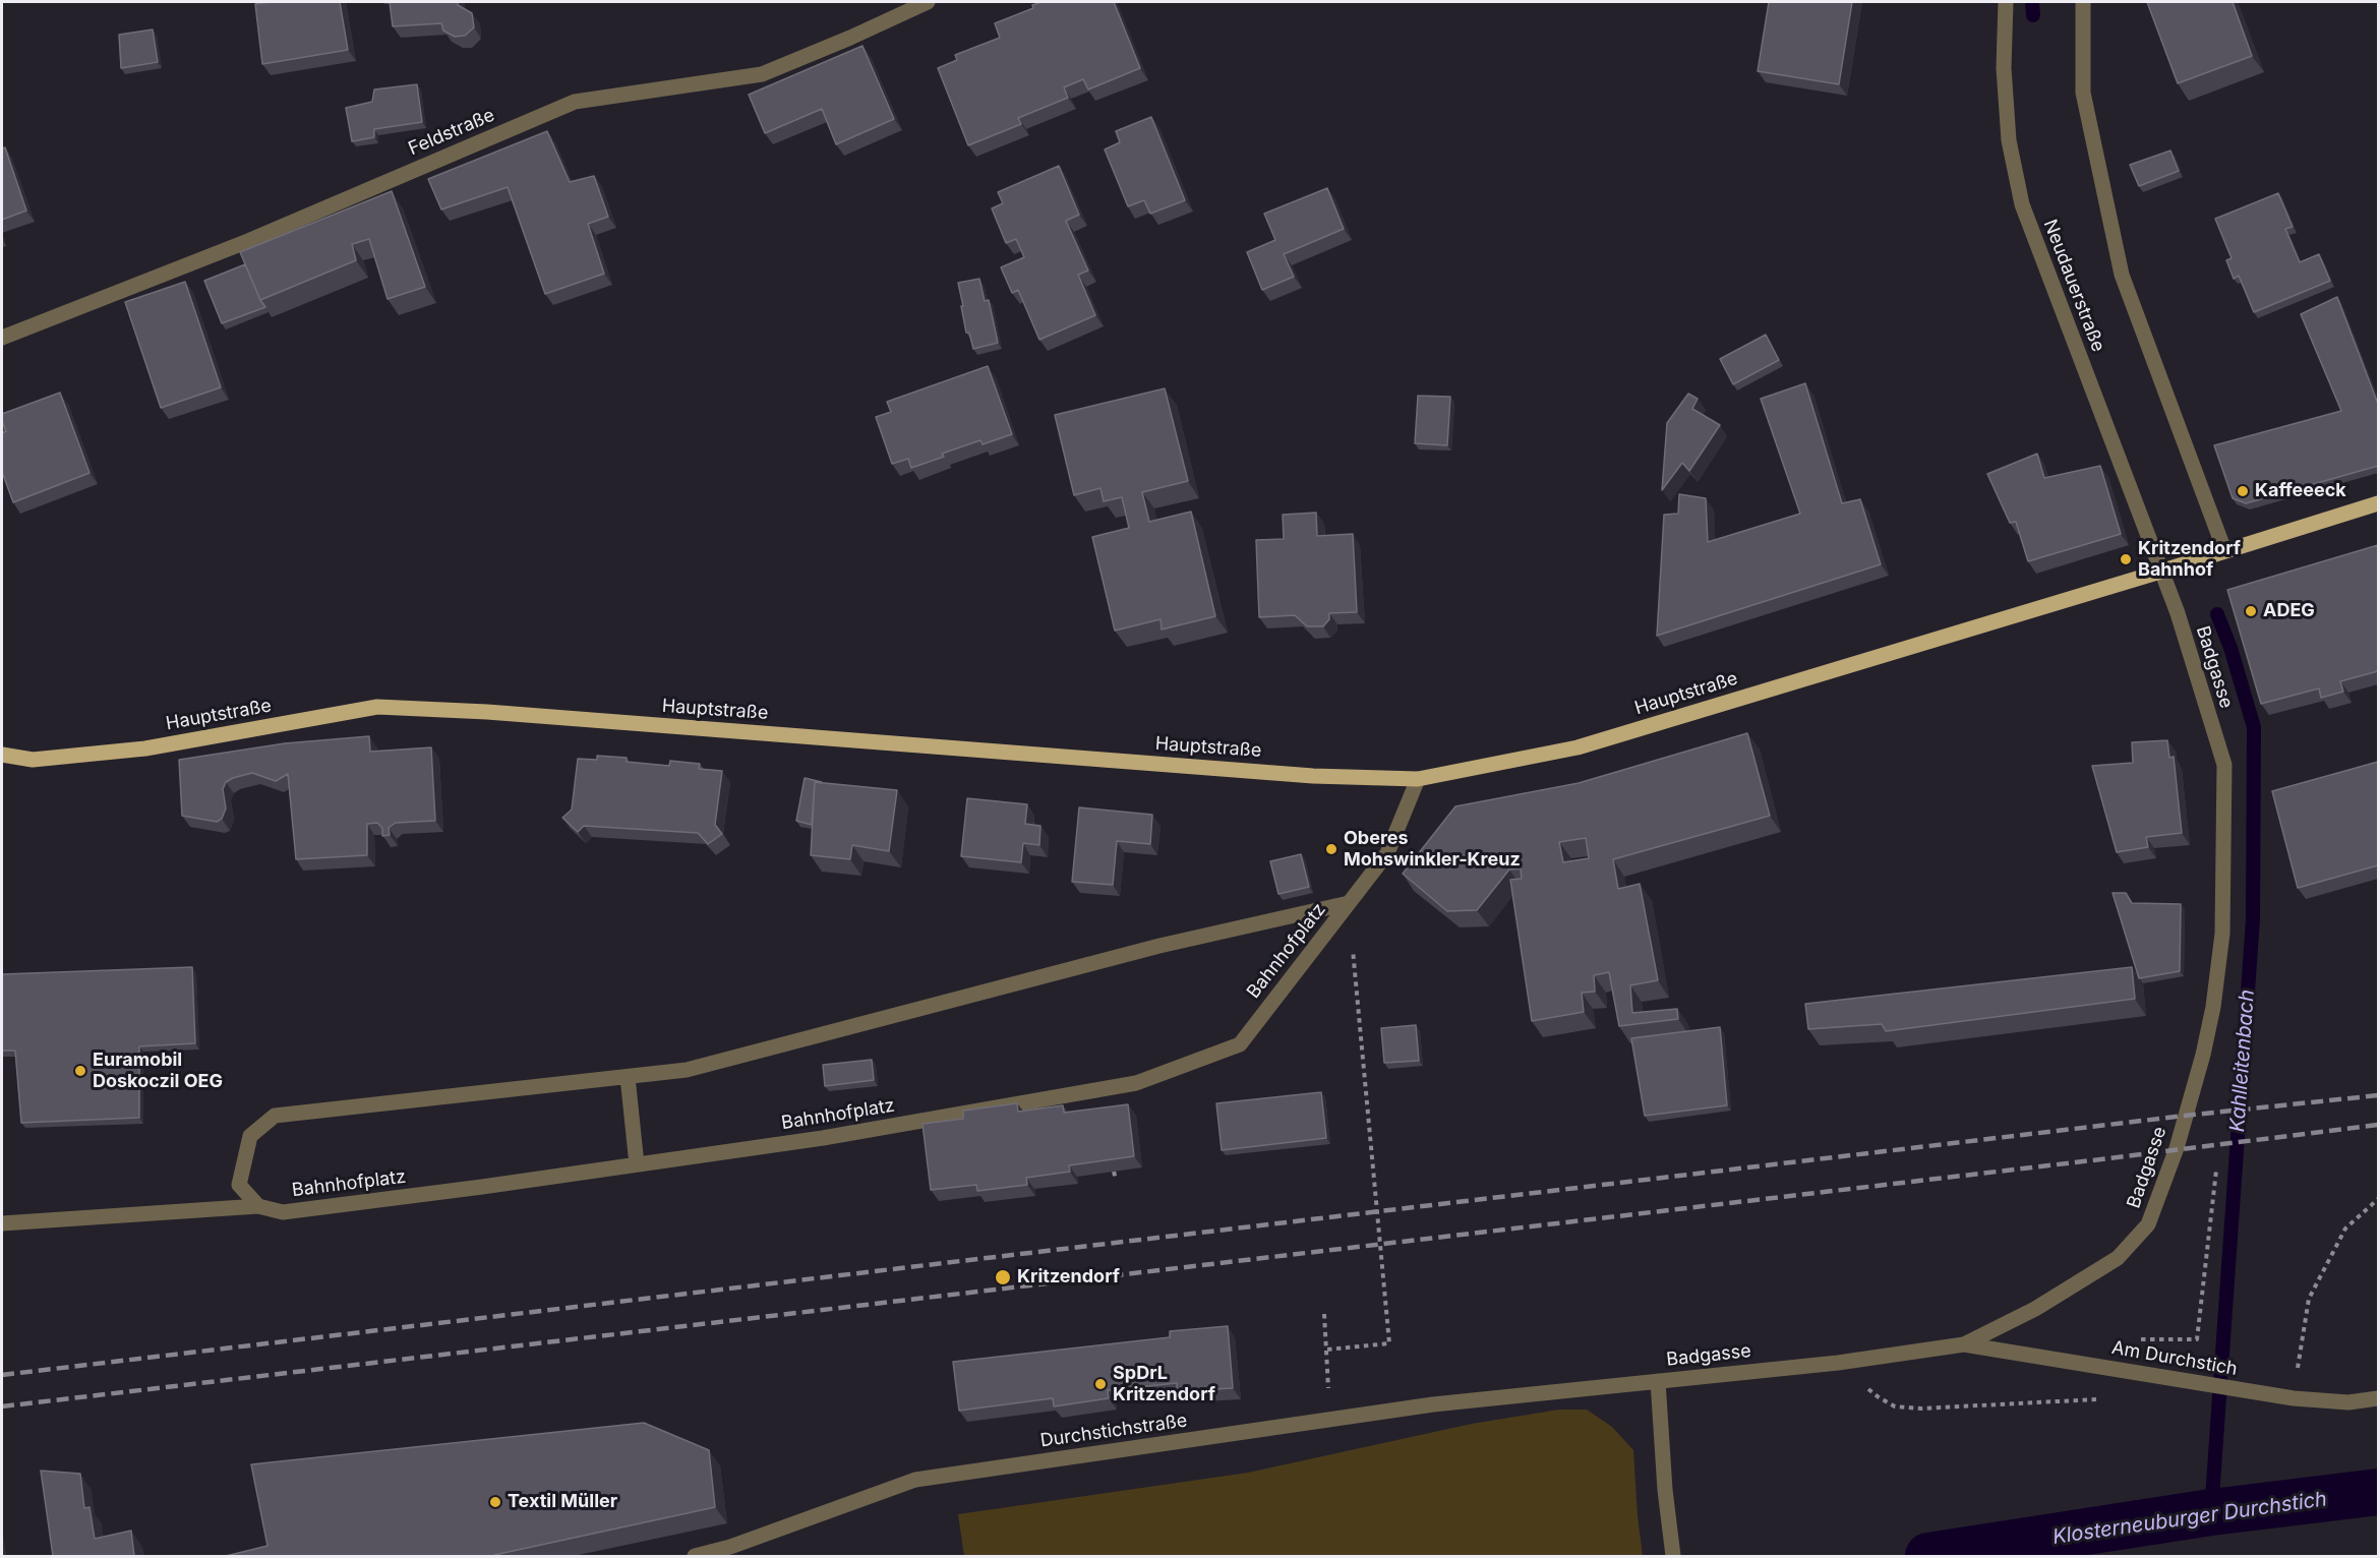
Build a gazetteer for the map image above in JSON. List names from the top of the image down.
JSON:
{
  "streets": {
    "main road": ["Hauptstraße"],
    "street": [
      "Feldstraße",
      "Neudauerstraße",
      "Badgasse",
      "Bahnhofplatz",
      "Am Durchstich",
      "Durchstichstraße"
    ]
  },
  "crossings": [
    ["Neudauerstraße", "Badgasse"],
    ["Neudauerstraße", "Hauptstraße"],
    ["Badgasse", "Hauptstraße"],
    ["Badgasse", "Am Durchstich"],
    ["Badgasse", "Durchstichstraße"],
    ["Hauptstraße", "Bahnhofplatz"]
  ],
  "water": ["Kahlleitenbach", "Klosterneuburger Durchstich"],
  "places": [
    "Kaffeeeck",
    "Kritzendorf Bahnhof",
    "ADEG",
    "Oberes Mohswinkler-Kreuz",
    "Euramobil Doskoczil OEG",
    "Kritzendorf",
    "SpDrL Kritzendorf",
    "Textil Müller"
  ]
}
